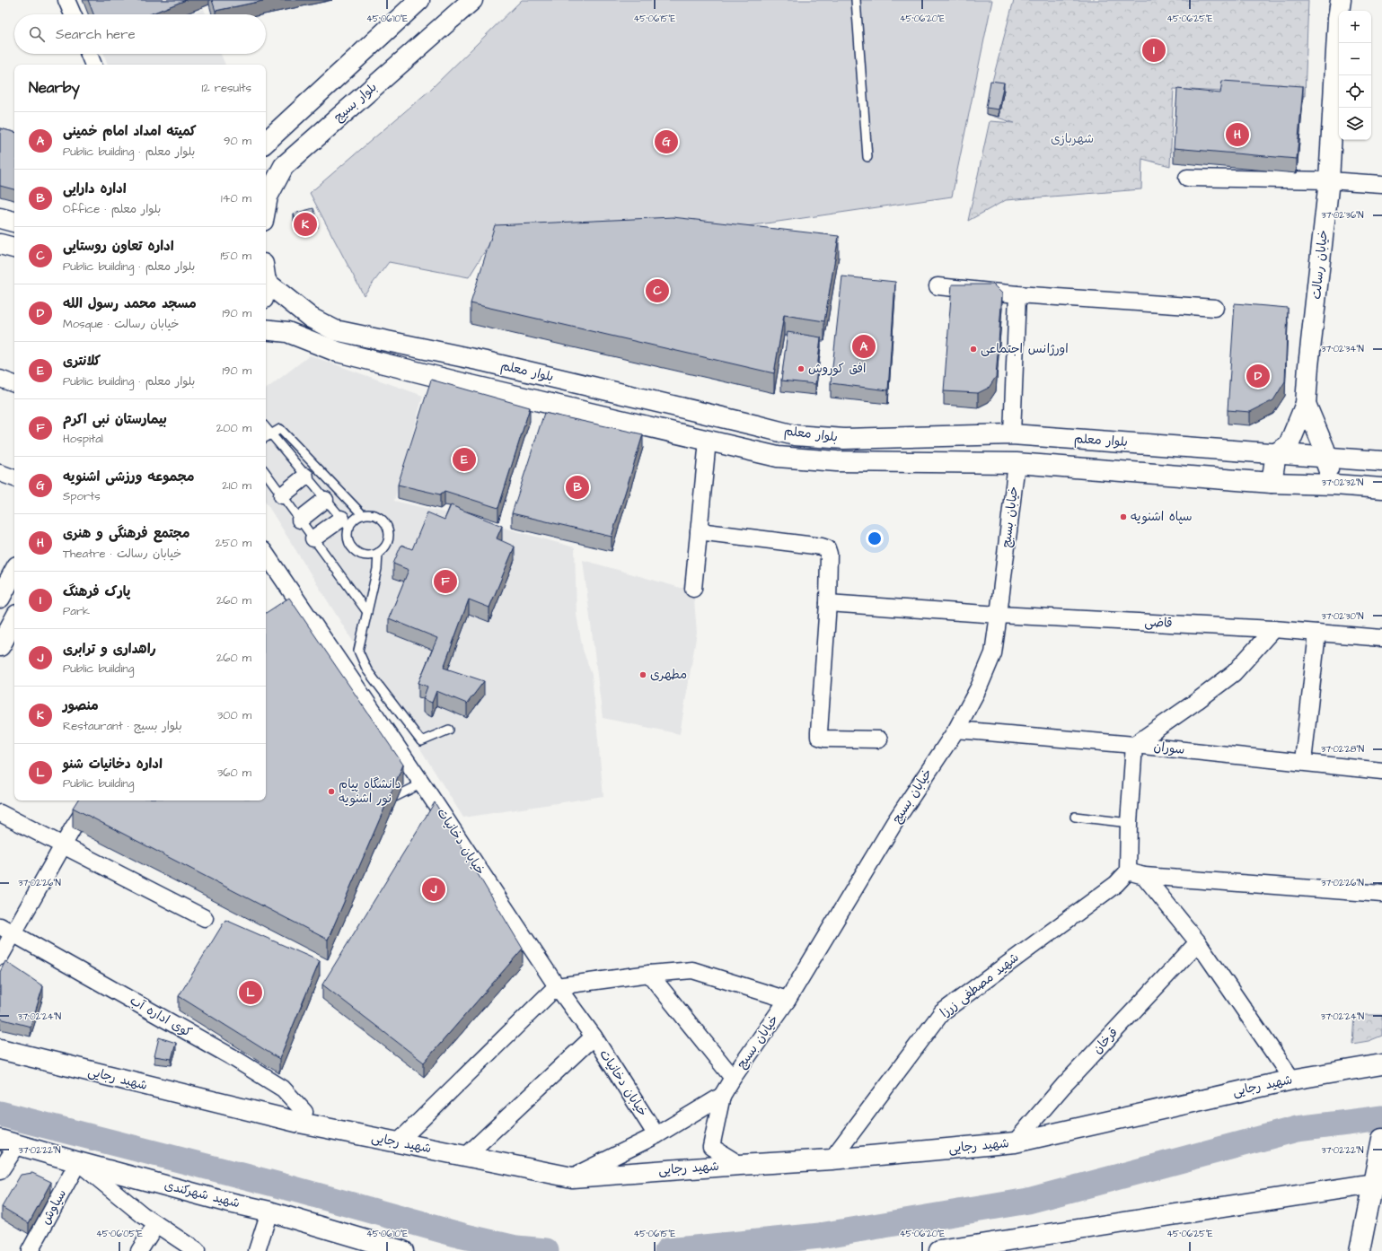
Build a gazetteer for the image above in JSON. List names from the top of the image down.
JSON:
{
  "streets": {
    "main road": [
      "بلوار بسیج",
      "خیابان رسالت",
      "بلوار معلم",
      "شهید رجایی",
      "شهید شهرکندی"
    ],
    "street": [
      "خیابان بسبچ",
      "قاضی",
      "سوران",
      "خیابان دخانیات",
      "شهید مصطفی زرزا",
      "کوی اداره آب",
      "قرخان",
      "سیاوش"
    ]
  },
  "crossings": [
    ["بلوار معلم", "خیابان بسبچ"],
    ["خیابان بسبچ", "قاضی"],
    ["خیابان بسبچ", "سوران"],
    ["شهید مصطفی زرزا", "شهید رجایی"],
    ["کوی اداره آب", "شهید رجایی"],
    ["قرخان", "شهید رجایی"],
    ["شهید شهرکندی", "سیاوش"]
  ],
  "parks": ["شهربازی"],
  "places": [
    "اورژانس اجتماعی",
    "افق کوروش",
    "سپاه اشنویه",
    "مطهری",
    "دانشگاه پیام نور اشنویه"
  ],
  "page": {
    "map_buttons": ["+", "−"],
    "search": "Search here",
    "pins": [
      "I",
      "H",
      "G",
      "K",
      "C",
      "A",
      "D",
      "E",
      "B",
      "F",
      "J",
      "L"
    ],
    "heading": ["Nearby", "12 results"],
    "list": [
      {
        "mark": "A",
        "name": "کمیته امداد امام خمینی",
        "note": "Public building · بلوار معلم",
        "value": "90 m"
      },
      {
        "mark": "B",
        "name": "اداره دارایی",
        "note": "Office · بلوار معلم",
        "value": "140 m"
      },
      {
        "mark": "C",
        "name": "اداره تعاون روستایی",
        "note": "Public building · بلوار معلم",
        "value": "150 m"
      },
      {
        "mark": "D",
        "name": "مسجد محمد رسول الله",
        "note": "Mosque · خیابان رسالت",
        "value": "190 m"
      },
      {
        "mark": "E",
        "name": "کلانتری",
        "note": "Public building · بلوار معلم",
        "value": "190 m"
      },
      {
        "mark": "F",
        "name": "بیمارستان نبی اکرم",
        "note": "Hospital",
        "value": "200 m"
      },
      {
        "mark": "G",
        "name": "مجموعه ورزشی اشنویه",
        "note": "Sports",
        "value": "210 m"
      },
      {
        "mark": "H",
        "name": "مجتمع فرهنگی و هنری",
        "note": "Theatre · خیابان رسالت",
        "value": "250 m"
      },
      {
        "mark": "I",
        "name": "پارک فرهنگ",
        "note": "Park",
        "value": "260 m"
      },
      {
        "mark": "J",
        "name": "راهداری و ترابری",
        "note": "Public building",
        "value": "260 m"
      },
      {
        "mark": "K",
        "name": "منصور",
        "note": "Restaurant · بلوار بسیج",
        "value": "300 m"
      },
      {
        "mark": "L",
        "name": "اداره دخانیات شنو",
        "note": "Public building",
        "value": "360 m"
      }
    ]
  },
  "coordinates": [
    "45°06'10\"E",
    "45°06'15\"E",
    "45°06'20\"E",
    "45°06'25\"E",
    "37°02'36\"N",
    "37°02'34\"N",
    "37°02'32\"N",
    "37°02'30\"N",
    "37°02'28\"N",
    "37°02'26\"N",
    "37°02'24\"N",
    "37°02'22\"N",
    "45°06'05\"E"
  ]
}
